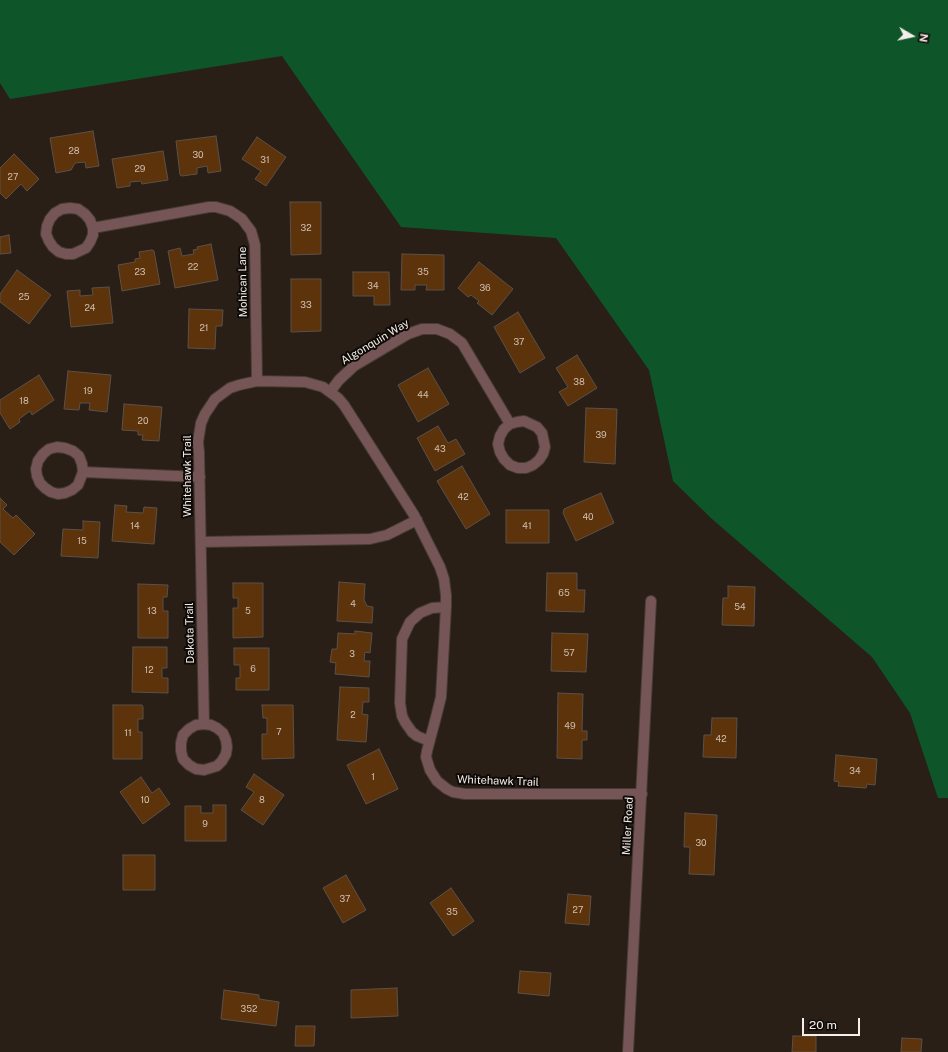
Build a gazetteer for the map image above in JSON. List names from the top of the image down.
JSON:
{
  "streets": {
    "street": [
      "Mohican Lane",
      "Algonquin Way",
      "Whitehawk Trail",
      "Dakota Trail",
      "Miller Road"
    ]
  },
  "crossings": [
    ["Mohican Lane", "Whitehawk Trail"],
    ["Algonquin Way", "Whitehawk Trail"],
    ["Whitehawk Trail", "Dakota Trail"],
    ["Whitehawk Trail", "Miller Road"]
  ],
  "house_numbers": [
    "28",
    "30",
    "31",
    "29",
    "27",
    "32",
    "22",
    "23",
    "35",
    "34",
    "36",
    "25",
    "33",
    "24",
    "21",
    "37",
    "38",
    "19",
    "44",
    "18",
    "20",
    "39",
    "43",
    "42",
    "40",
    "14",
    "41",
    "15",
    "65",
    "4",
    "54",
    "13",
    "5",
    "57",
    "3",
    "6",
    "12",
    "2",
    "49",
    "7",
    "11",
    "42",
    "34",
    "1",
    "10",
    "8",
    "9",
    "30",
    "37",
    "27",
    "35",
    "352"
  ],
  "scale_bar": "20 m",
  "north": "right"
}
